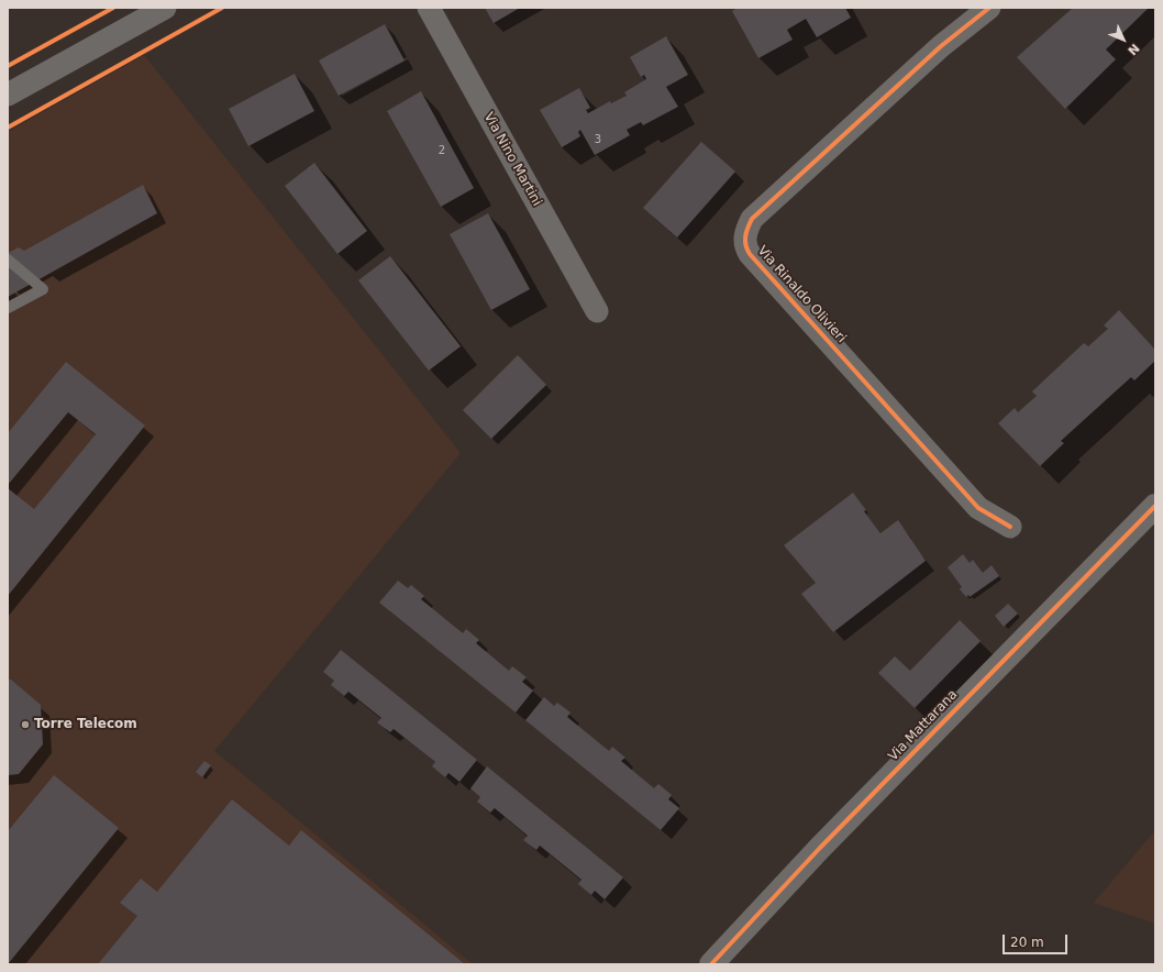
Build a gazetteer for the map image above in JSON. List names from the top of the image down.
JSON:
{
  "streets": {
    "street": ["Via Nino Martini", "Via Rinaldo Olivieri", "Via Mattarana"]
  },
  "places": ["Torre Telecom"],
  "house_numbers": ["3", "2"],
  "scale_bar": "20 m",
  "north": "bottom right"
}
